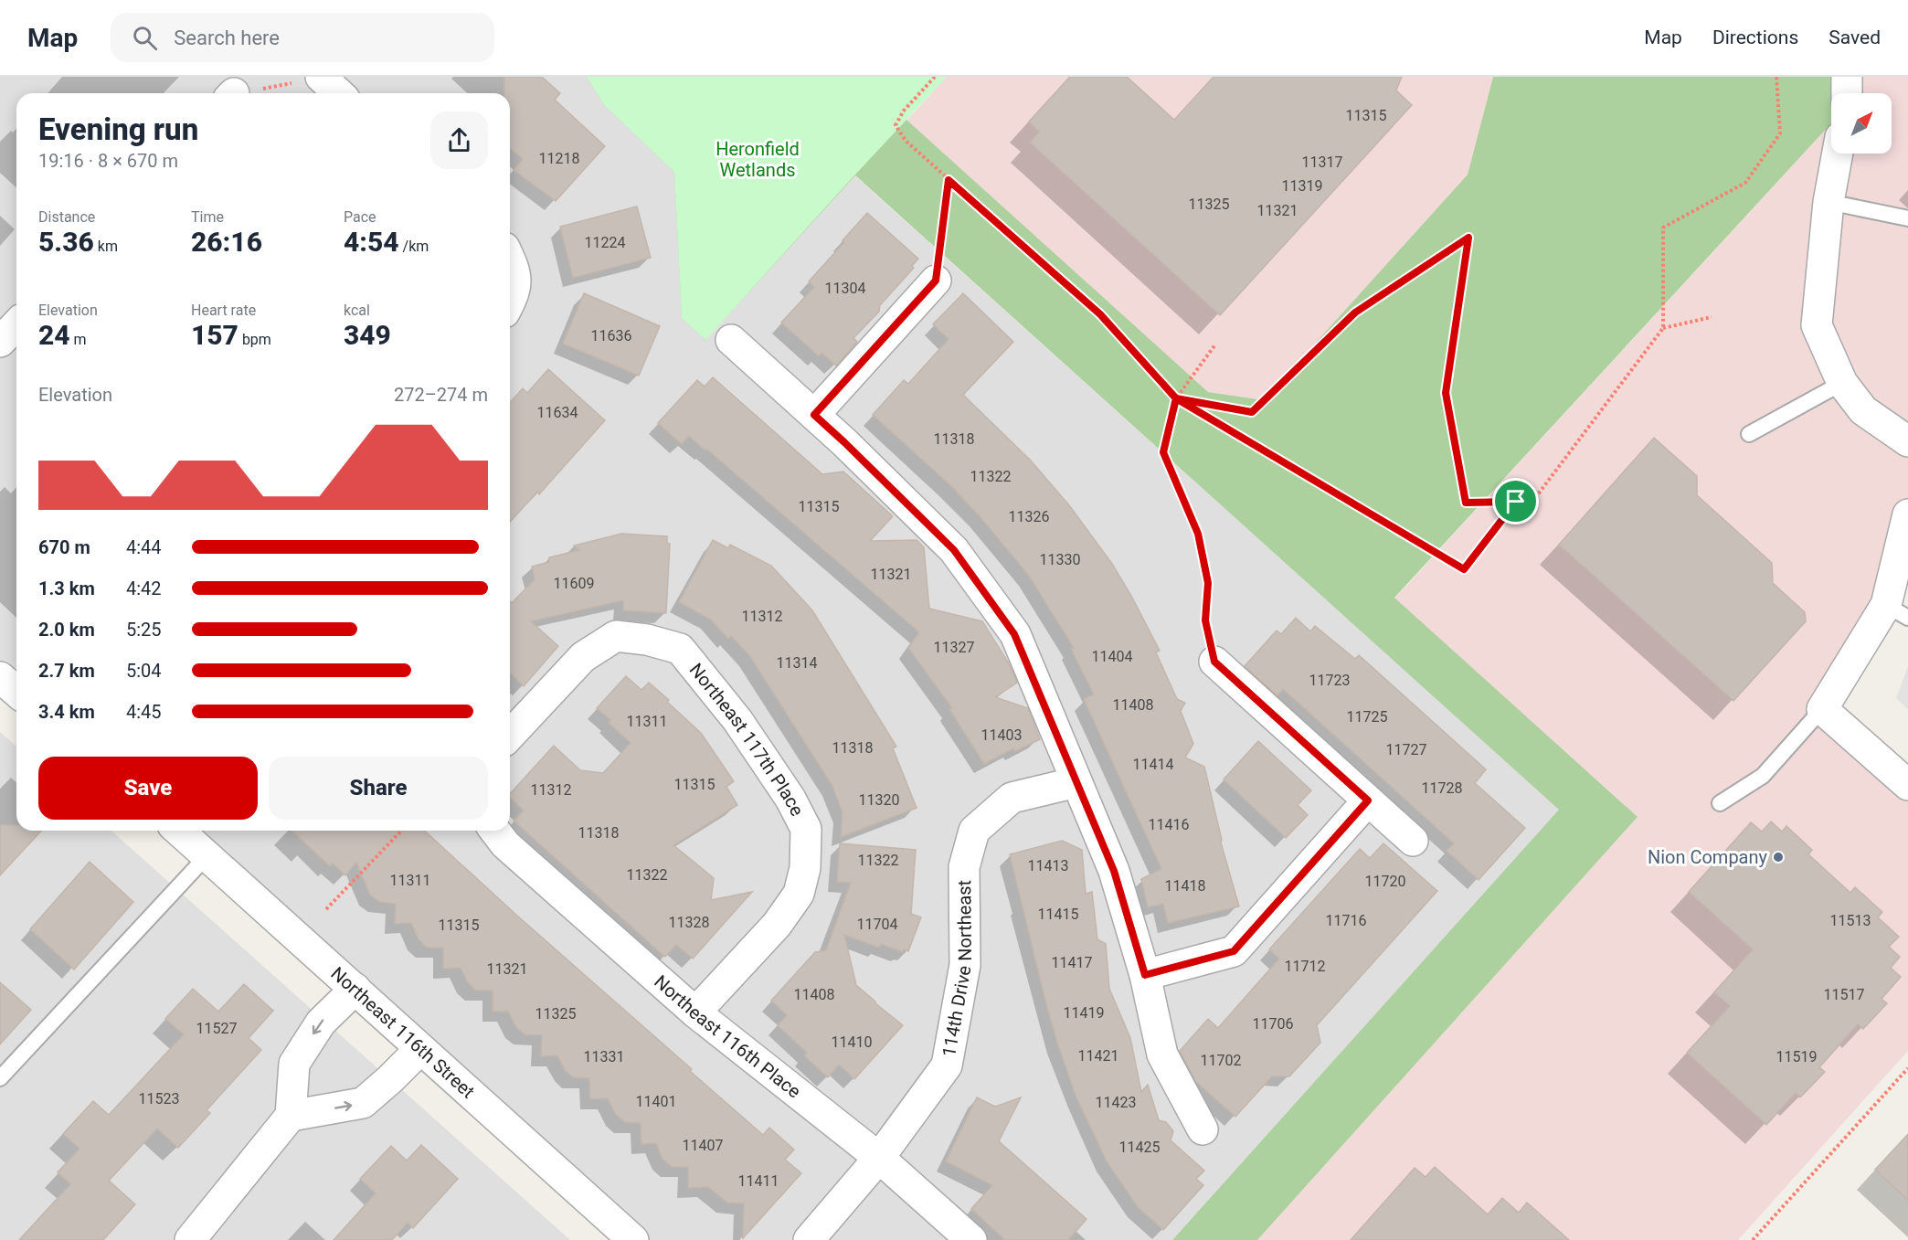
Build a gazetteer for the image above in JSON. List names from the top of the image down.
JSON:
{
  "streets": {
    "street": [
      "Northeast 117th Place",
      "114th Drive Northeast",
      "Northeast 116th Street",
      "Northeast 116th Place"
    ]
  },
  "crossings": [
    ["Northeast 117th Place", "Northeast 116th Place"],
    ["114th Drive Northeast", "Northeast 116th Place"]
  ],
  "parks": ["Heronfield Wetlands"],
  "places": ["Nion Company"],
  "house_numbers": [
    "11315",
    "11218",
    "11317",
    "11319",
    "11325",
    "11321",
    "11224",
    "11304",
    "11636",
    "11634",
    "11318",
    "11322",
    "11315",
    "11326",
    "11330",
    "11321",
    "11609",
    "11312",
    "11327",
    "11404",
    "11314",
    "11723",
    "11408",
    "11725",
    "11311",
    "11403",
    "11318",
    "11727",
    "11414",
    "11315",
    "11728",
    "11312",
    "11320",
    "11416",
    "11318",
    "11322",
    "11413",
    "11322",
    "11311",
    "11720",
    "11418",
    "11415",
    "11716",
    "11513",
    "11328",
    "11704",
    "11315",
    "11417",
    "11712",
    "11321",
    "11408",
    "11517",
    "11419",
    "11325",
    "11706",
    "11527",
    "11410",
    "11421",
    "11331",
    "11519",
    "11702",
    "11523",
    "11401",
    "11423",
    "11407",
    "11425",
    "11411"
  ],
  "north": "top right",
  "page": {
    "header": "Map",
    "search": "Search here",
    "nav": ["Map", "Directions", "Saved"],
    "heading": ["Evening run", "19:16 · 8 × 670 m"],
    "stats": [
      ["Distance", "5.36 km"],
      ["Time", "26:16"],
      ["Pace", "4:54 /km"],
      ["Elevation", "24 m"],
      ["Heart rate", "157 bpm"],
      ["kcal", "349"]
    ],
    "chart": ["Elevation", "272–274 m"],
    "list": [
      {
        "name": "670 m",
        "note": "4:44"
      },
      {
        "name": "1.3 km",
        "note": "4:42"
      },
      {
        "name": "2.0 km",
        "note": "5:25"
      },
      {
        "name": "2.7 km",
        "note": "5:04"
      },
      {
        "name": "3.4 km",
        "note": "4:45"
      }
    ],
    "buttons": ["Save", "Share"]
  }
}
